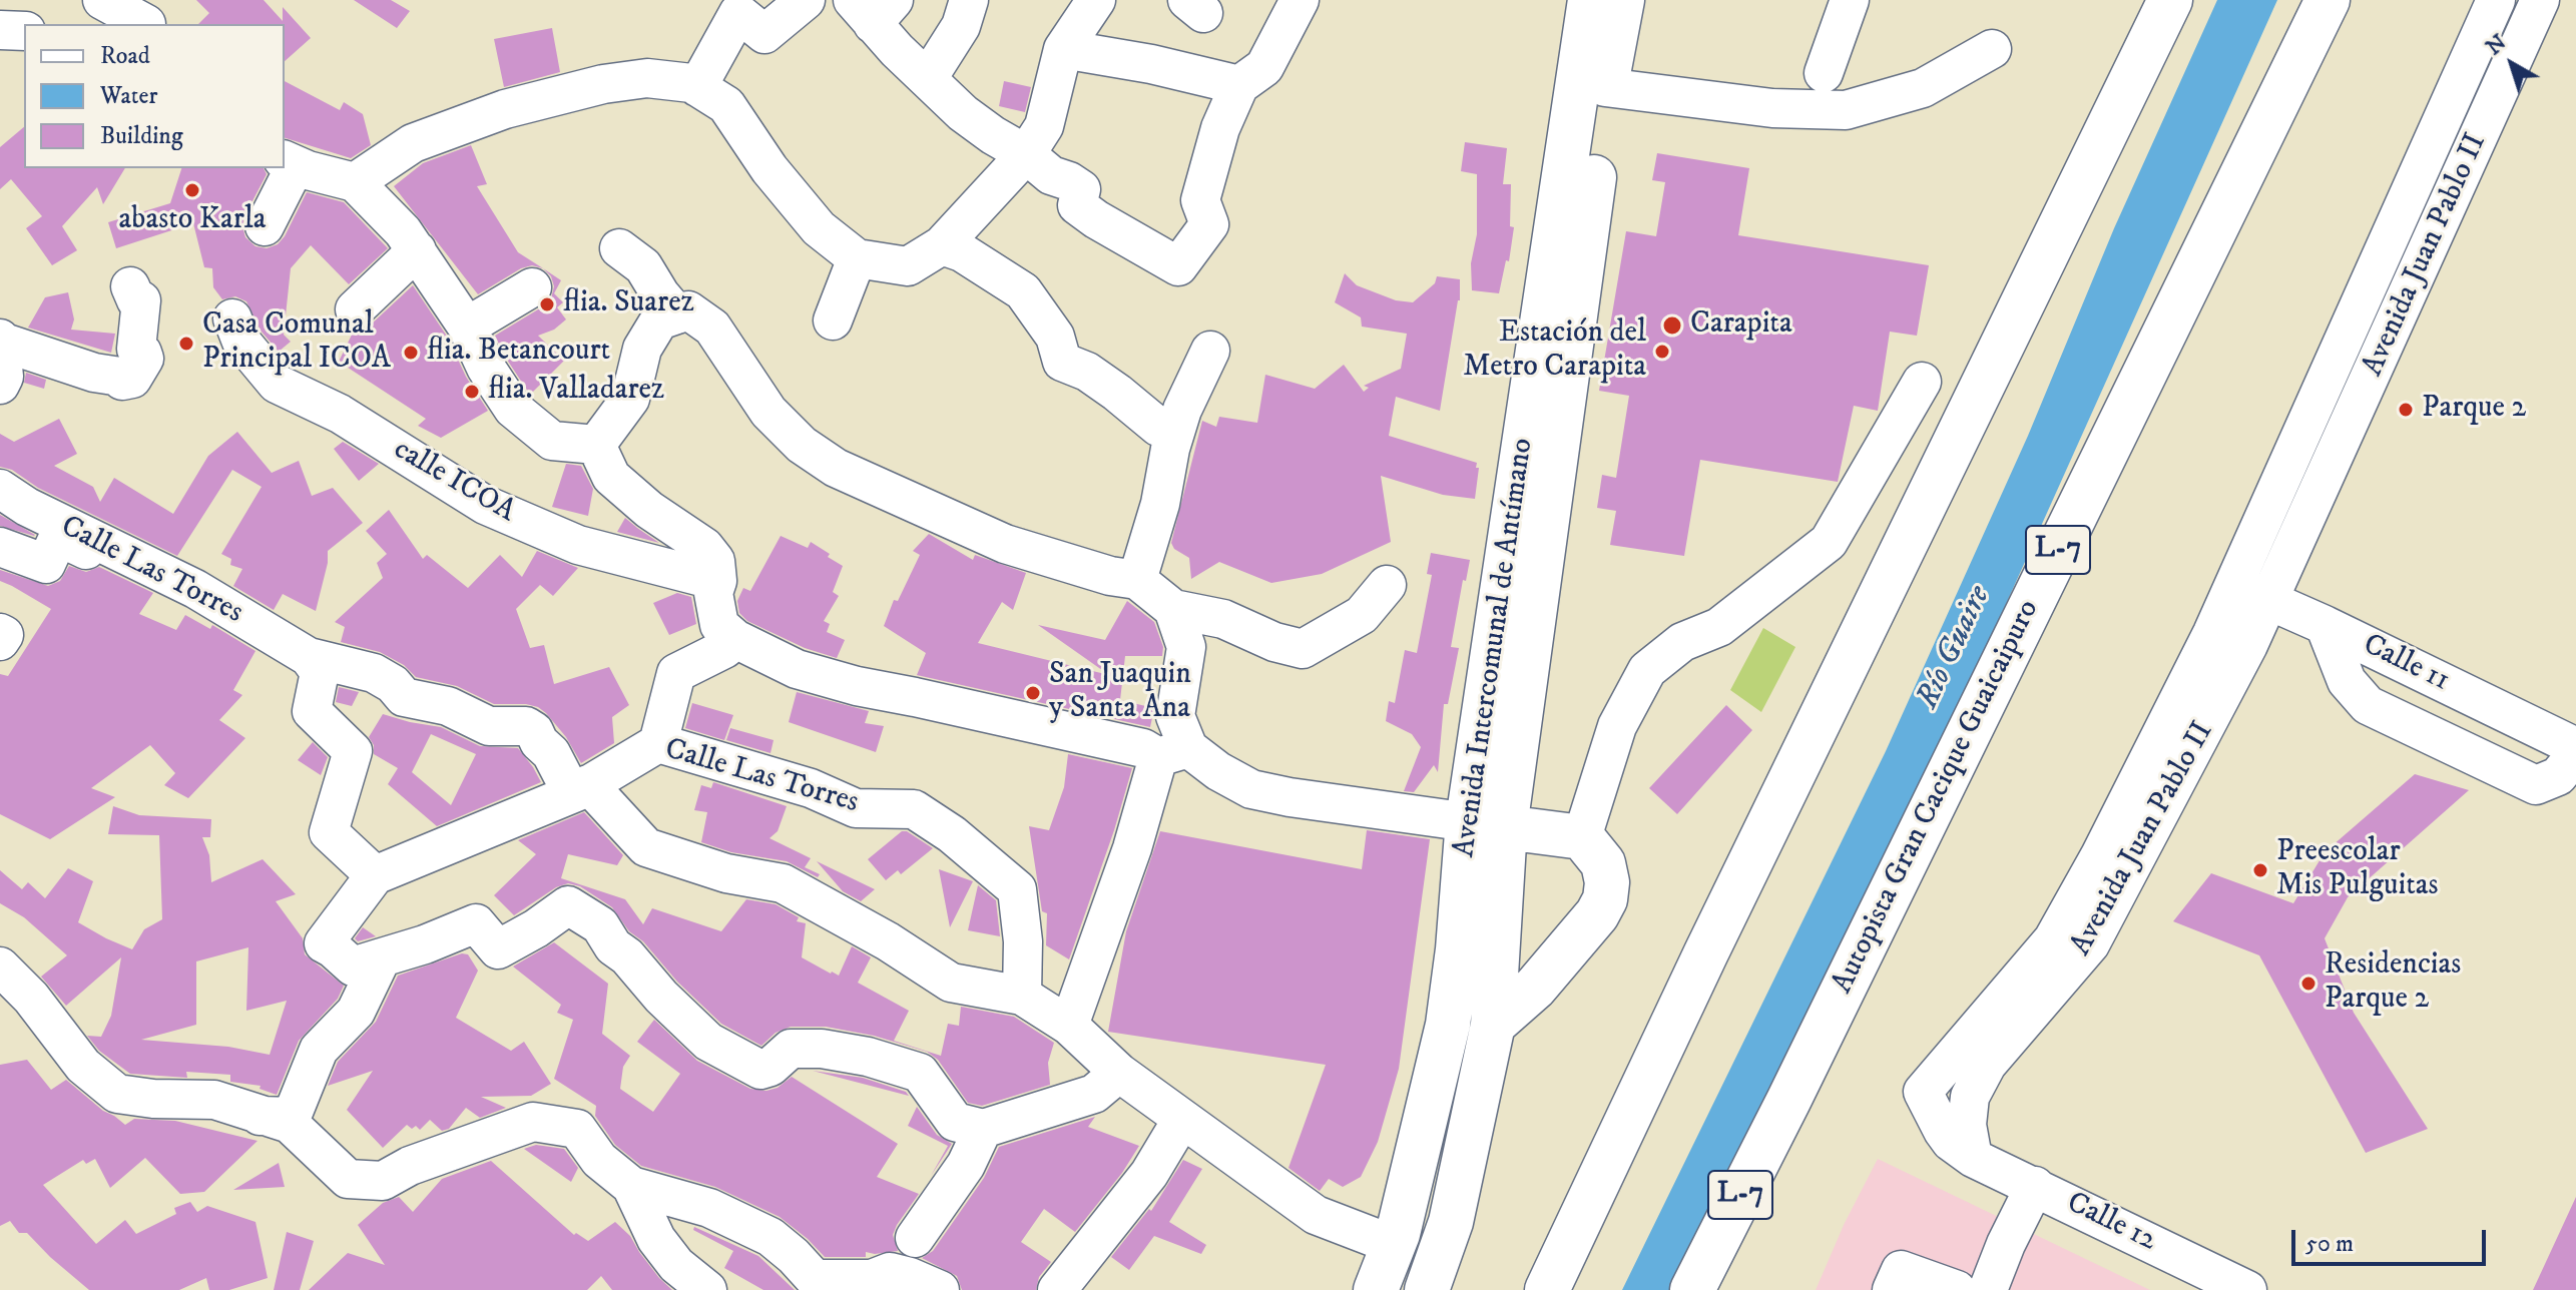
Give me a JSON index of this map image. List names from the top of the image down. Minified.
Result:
{"streets":{"main road":["L-7","Avenida Intercomunal de Antímano","Autopista Gran Cacique Guaicaipuro"],"street":["Avenida Juan Pablo II","calle ICOA","Calle Las Torres","Calle 11","Calle 12"]},"crossings":[["Avenida Juan Pablo II","Calle 11"],["Avenida Juan Pablo II","Calle 12"]],"water":["Río Guaire"],"places":["abasto Karla","flia. Suarez","Carapita","Casa Comunal Principal ICOA","Estación del Metro Carapita","flia. Betancourt","flia. Valladarez","Parque 2","San Juaquin y Santa Ana","Preescolar Mis Pulguitas","Residencias Parque 2"],"legend":["Road","Water","Building"],"scale_bar":"50 m","north":"top left"}
